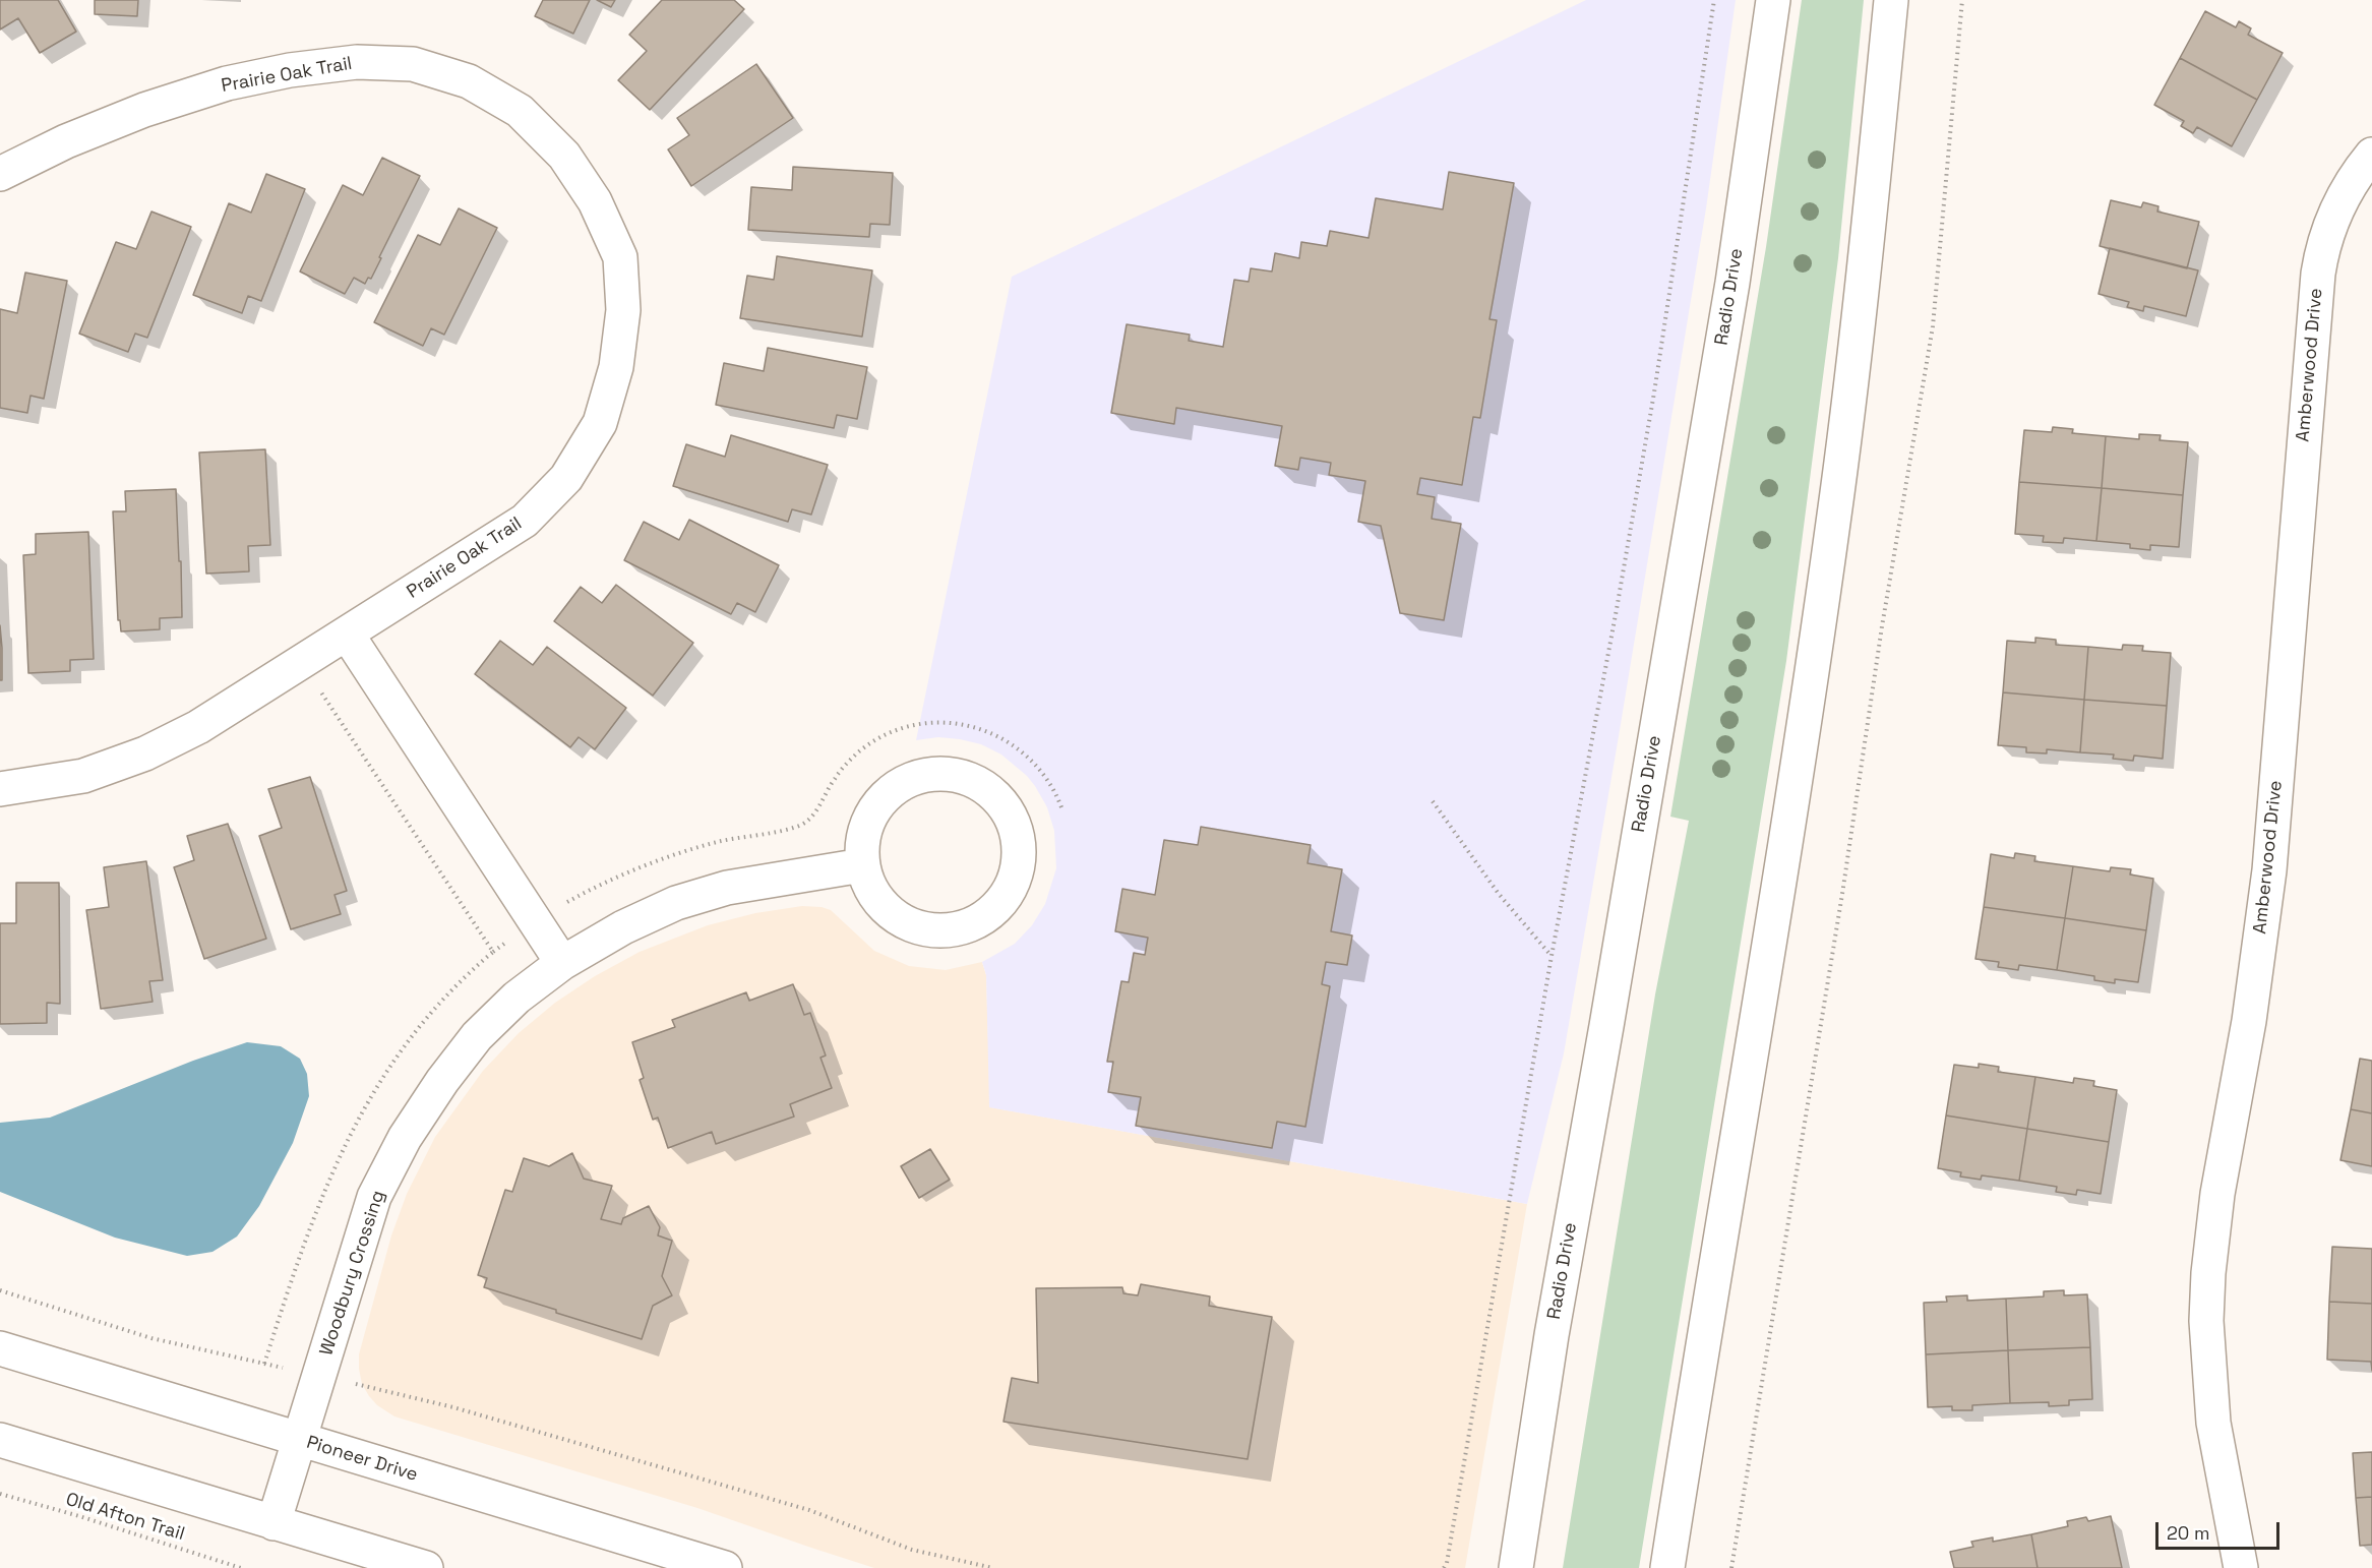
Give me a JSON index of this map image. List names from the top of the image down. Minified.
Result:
{"streets":{"street":["Prairie Oak Trail","Radio Drive","Amberwood Drive","Woodbury Crossing","Pioneer Drive"],"path":["Old Afton Trail"]},"crossings":[["Woodbury Crossing","Pioneer Drive"]],"scale_bar":"20 m"}
